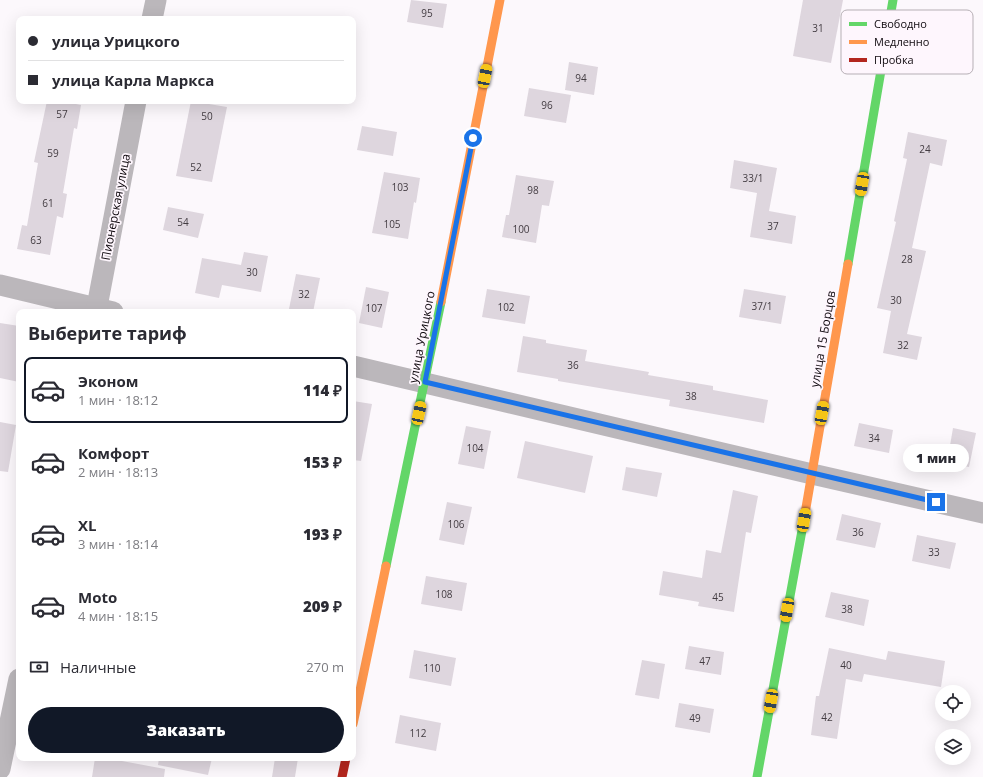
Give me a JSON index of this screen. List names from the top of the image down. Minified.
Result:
{"streets":{"street":["Пионерская улица","улица Урицкого","улица 15 Борцов"]},"house_numbers":["95","31","94","96","57","50","24","59","52","33/1","103","98","61","54","105","37","100","63","28","30","32","30","37/1","102","107","32","36","38","34","104","106","36","33","108","45","38","47","40","110","42","49","112"],"legend":["Свободно","Медленно","Пробка"],"page":{"banner":["улица Урицкого","улица Карла Маркса"],"heading":"Выберите тариф","list":[{"name":"Эконом","note":"1 мин · 18:12","value":"114 ₽"},{"name":"Комфорт","note":"2 мин · 18:13","value":"153 ₽"},{"name":"XL","note":"3 мин · 18:14","value":"193 ₽"},{"name":"Moto","note":"4 мин · 18:15","value":"209 ₽"}],"bubble":"1 мин","pay":["Наличные","270 m"],"buttons":"Заказать"}}
